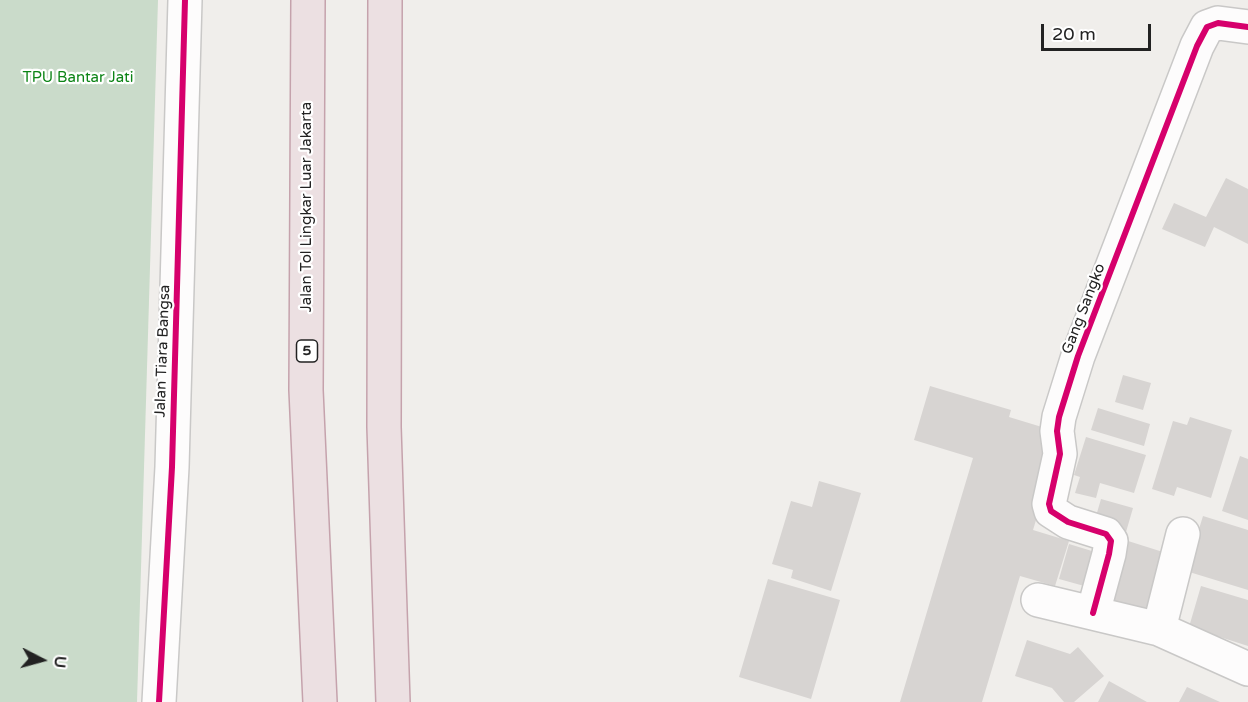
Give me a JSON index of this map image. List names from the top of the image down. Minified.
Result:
{"streets":{"highway":["Jalan Tol Lingkar Luar Jakarta","5"],"street":["Gang Sangko","Jalan Tiara Bangsa"]},"parks":["TPU Bantar Jati"],"scale_bar":"20 m","north":"right"}
